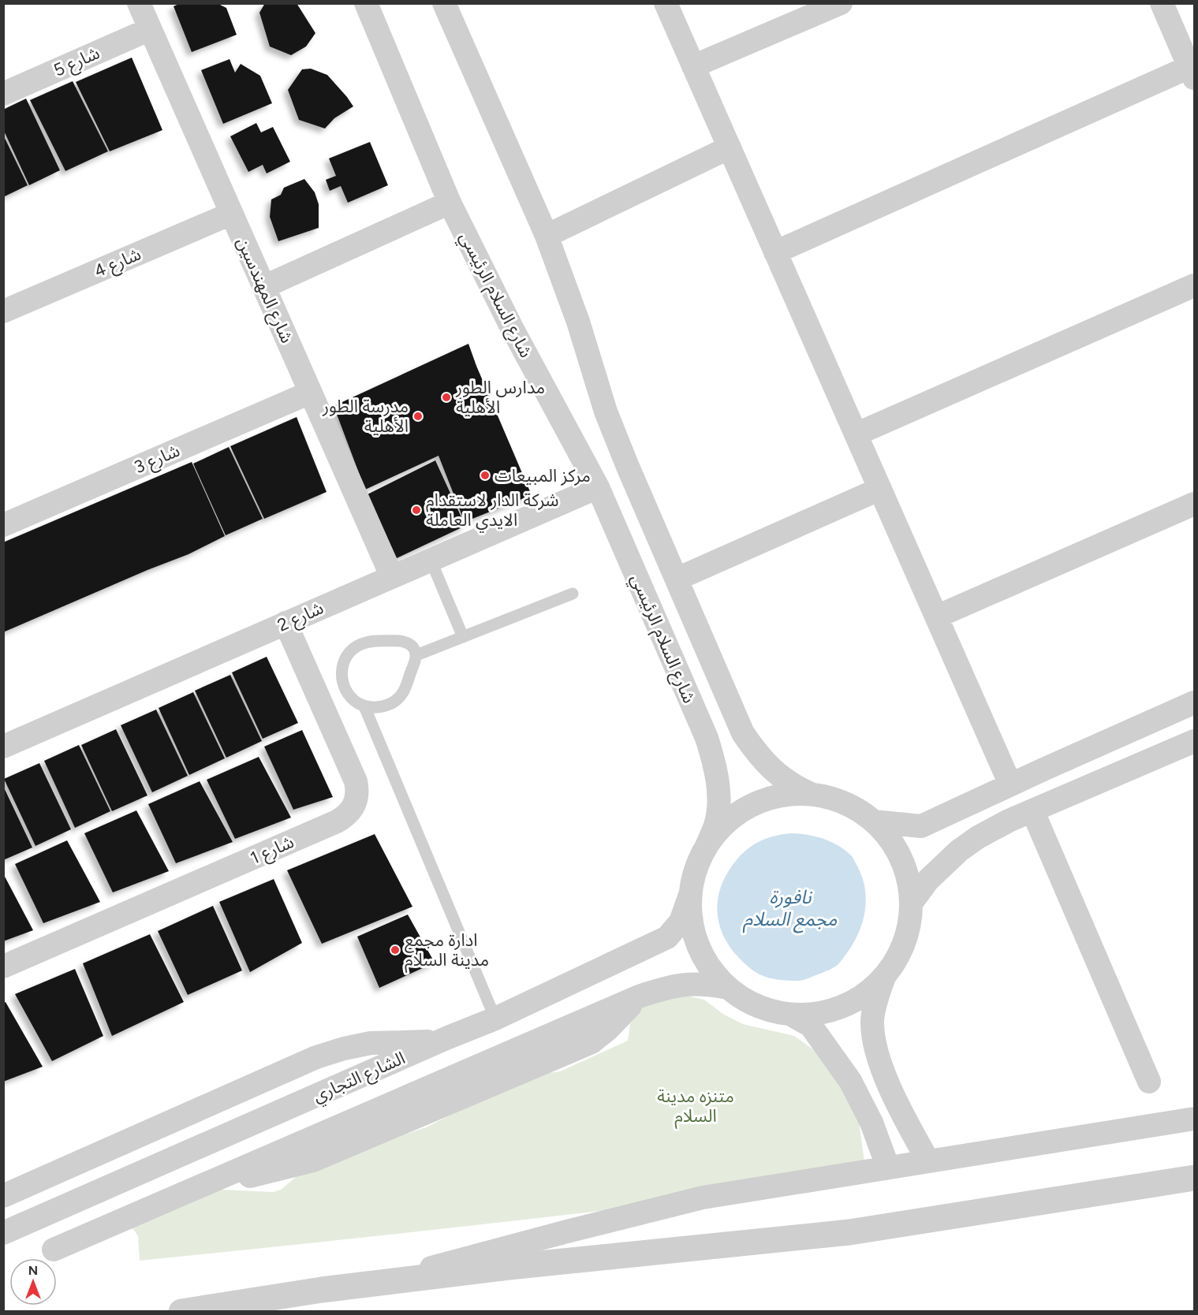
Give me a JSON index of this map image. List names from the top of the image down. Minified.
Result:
{"streets":{"street":["شارع 5","شارع 4","شارع المهندسين","شارع السلام الرئيسي","شارع 3","شارع 2","شارع 1","الشارع التجاري"]},"crossings":[["شارع 5","شارع المهندسين"],["شارع 4","شارع المهندسين"],["شارع المهندسين","شارع 3"],["شارع المهندسين","شارع 2"],["شارع السلام الرئيسي","شارع 2"],["شارع 2","شارع 1"]],"water":["نافورة مجمع السلام"],"parks":["متنزه مدينة السلام"],"places":["مدارس الطور الأهلية","مدرسة الطور الأهلية","مركز المبيعات","شركة الدار لاستقدام الايدي العاملة","ادارة مجمع مدينة السلام"],"north":"top"}
